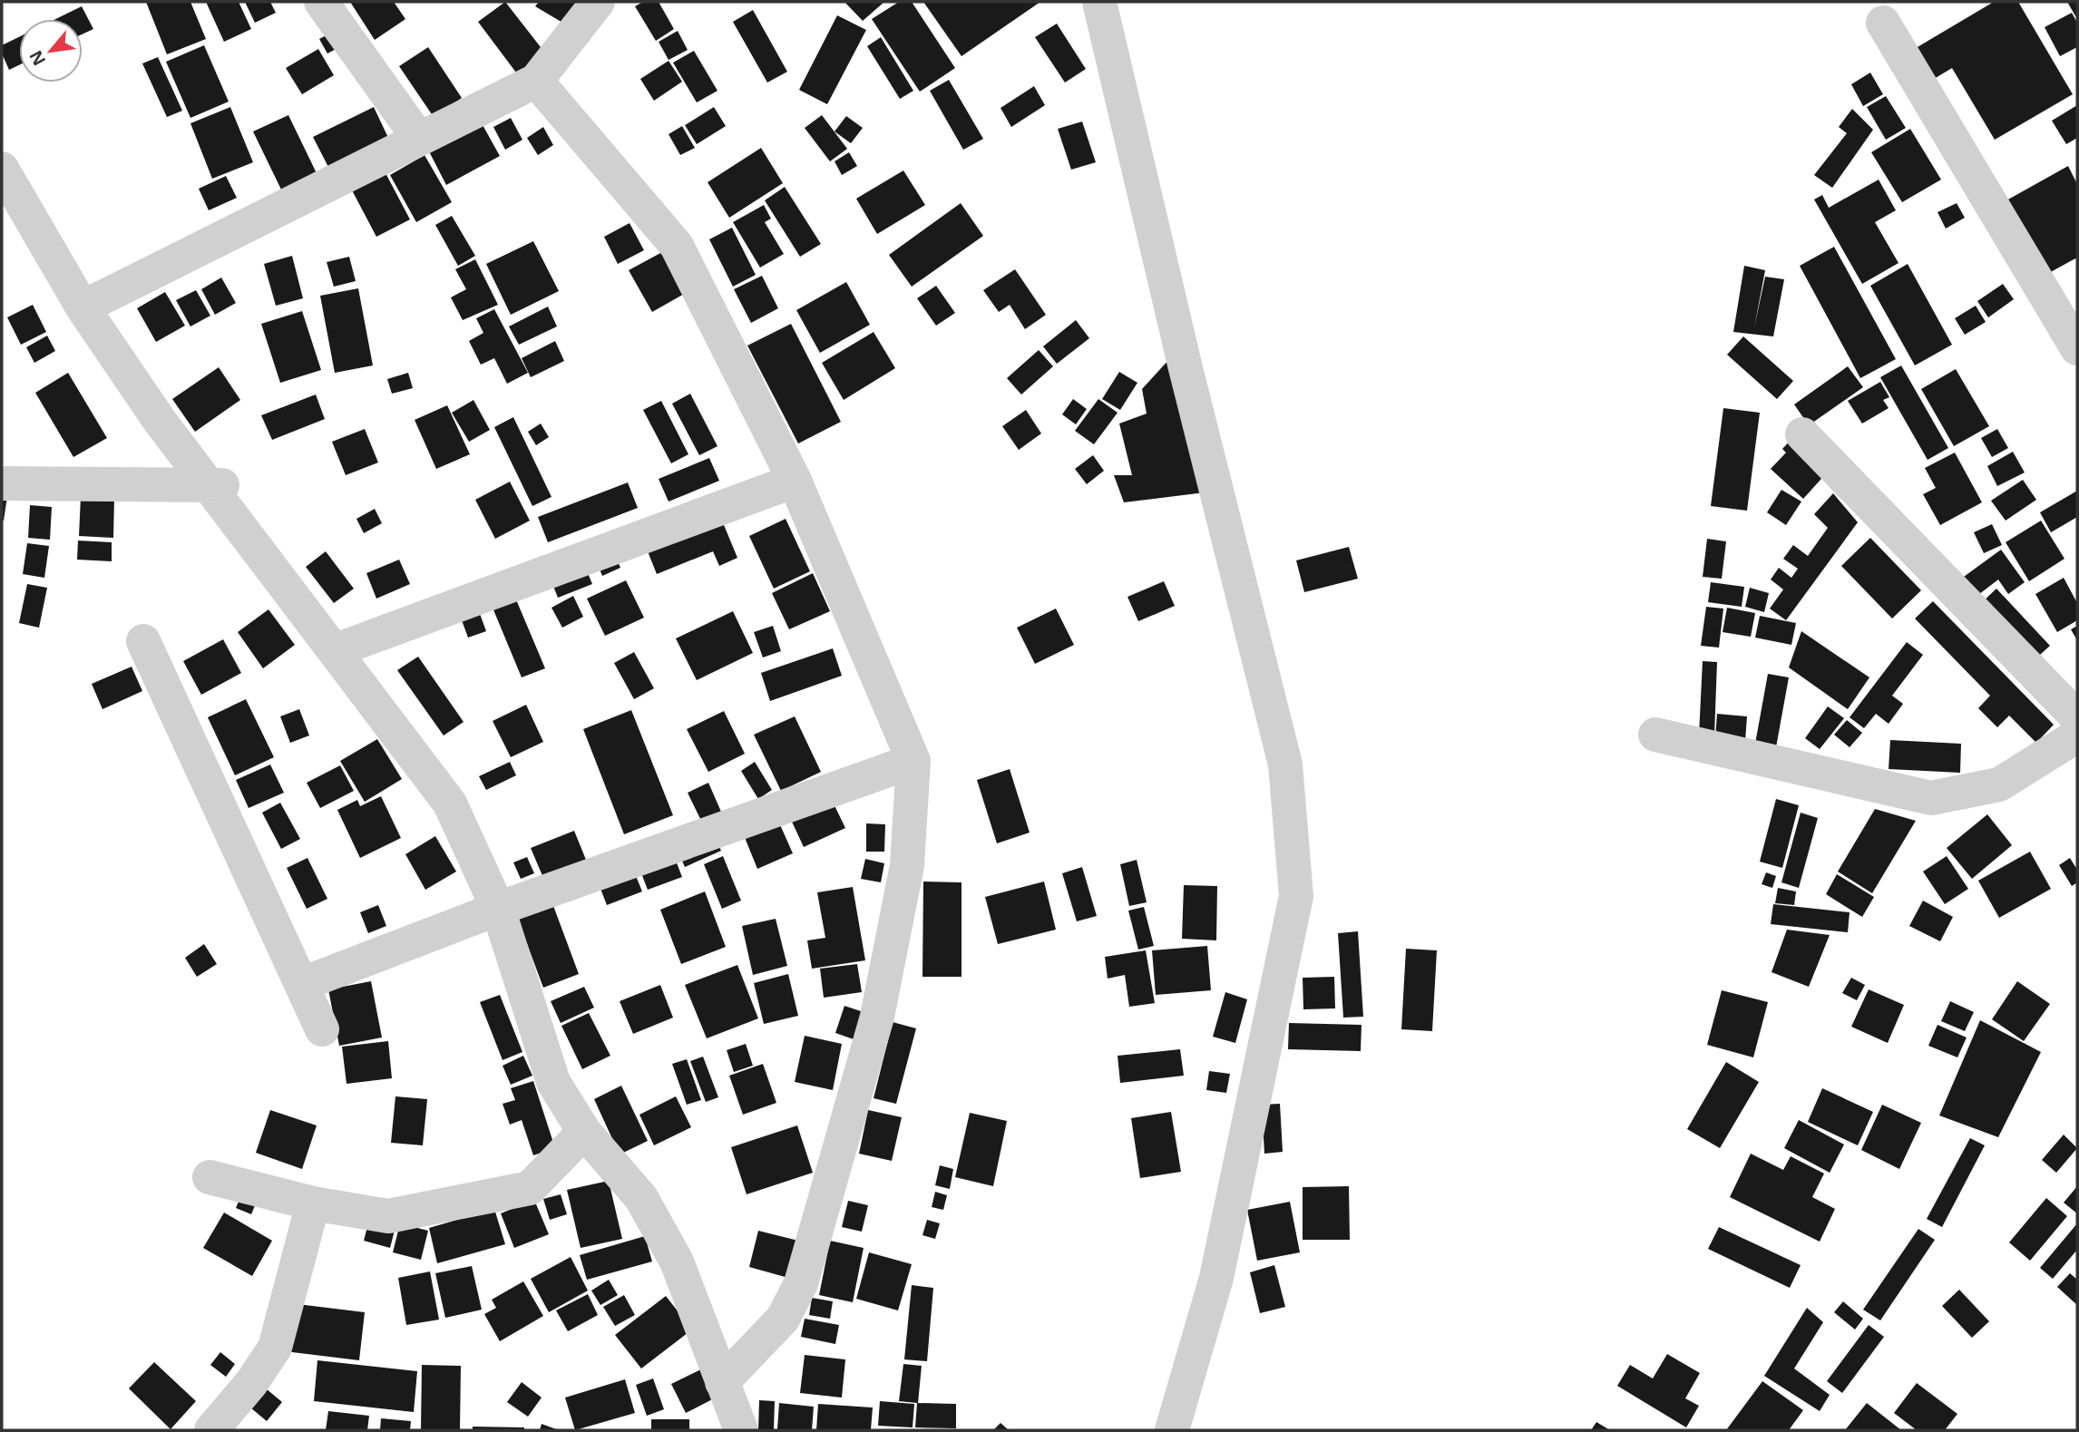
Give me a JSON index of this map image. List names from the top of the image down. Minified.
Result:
{"north":"bottom left"}
